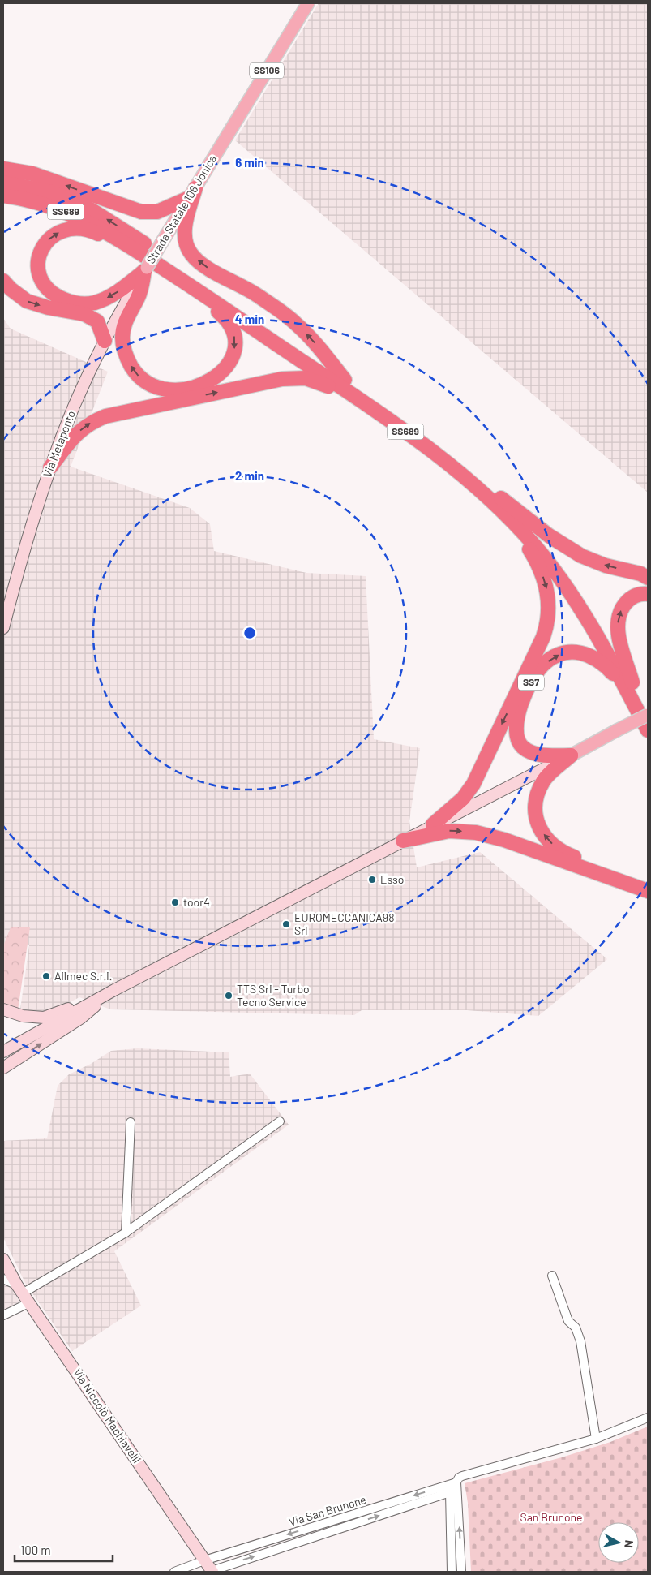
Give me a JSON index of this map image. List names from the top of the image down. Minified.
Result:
{"streets":{"highway":["SS689","SS7"],"main road":["SS106","Strada Statale 106 Jonica","Via Metaponto","Via Niccolò Machiavelli"],"street":["Via San Brunone"]},"crossings":[["Strada Statale 106 Jonica","Via Metaponto"],["SS689","SS7"],["Via Niccolò Machiavelli","Via San Brunone"]],"parks":["San Brunone"],"places":["Esso","toor4","EUROMECCANICA98 Srl","Allmec S.r.l.","TTS Srl - Turbo Tecno Service"],"scale_bar":"100 m","north":"right","rings":["6 min","4 min","2 min"]}
